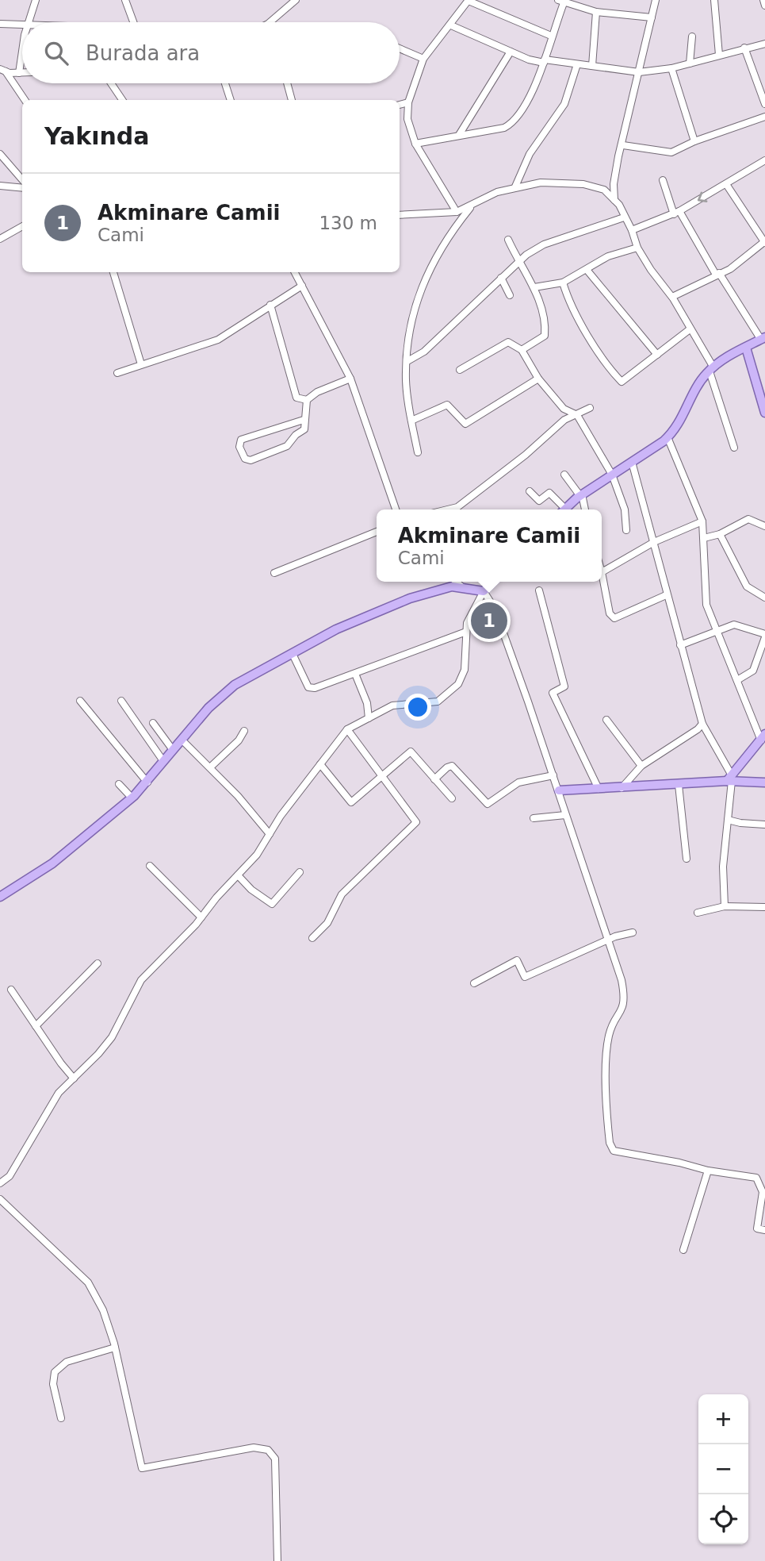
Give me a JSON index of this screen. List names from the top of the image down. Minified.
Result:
{"page":{"search":"Burada ara","heading":"Yakında","list":[{"mark":"1","name":"Akminare Camii","note":"Cami","value":"130 m"}],"popup":["Akminare Camii","Cami"],"pins":"1","map_buttons":["+","−"]}}
